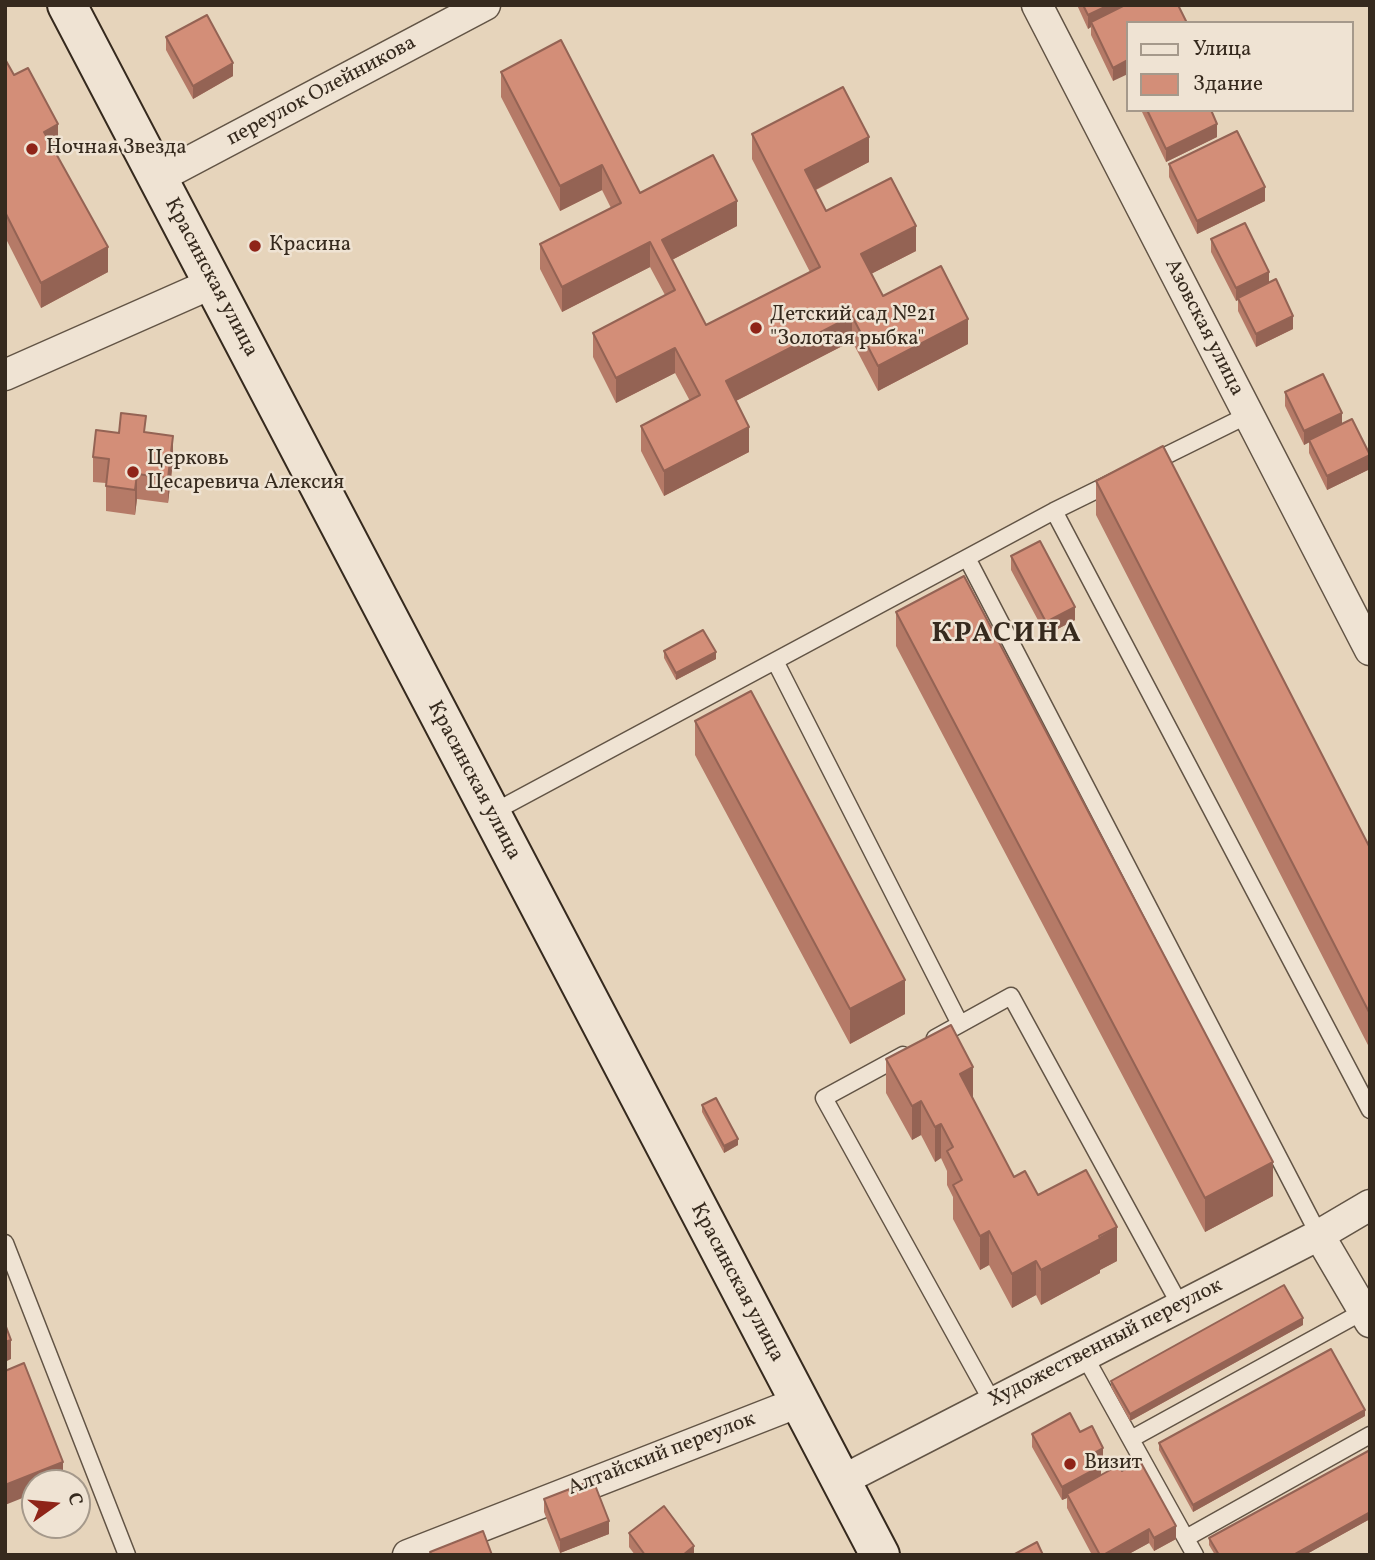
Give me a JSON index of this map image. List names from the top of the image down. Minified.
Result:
{"streets":{"main road":["Красинская улица"],"street":["переулок Олейникова","Азовская улица","Художественный переулок","Алтайский переулок"]},"crossings":[["переулок Олейникова","Красинская улица"],["Красинская улица","Художественный переулок"],["Красинская улица","Алтайский переулок"]],"districts":["КРАСИНА"],"places":["Ночная Звезда","Красина","Детский сад №21 \"Золотая рыбка\"","Церковь Цесаревича Алексия","Визит"],"legend":["Улица","Здание"],"north":"right"}
